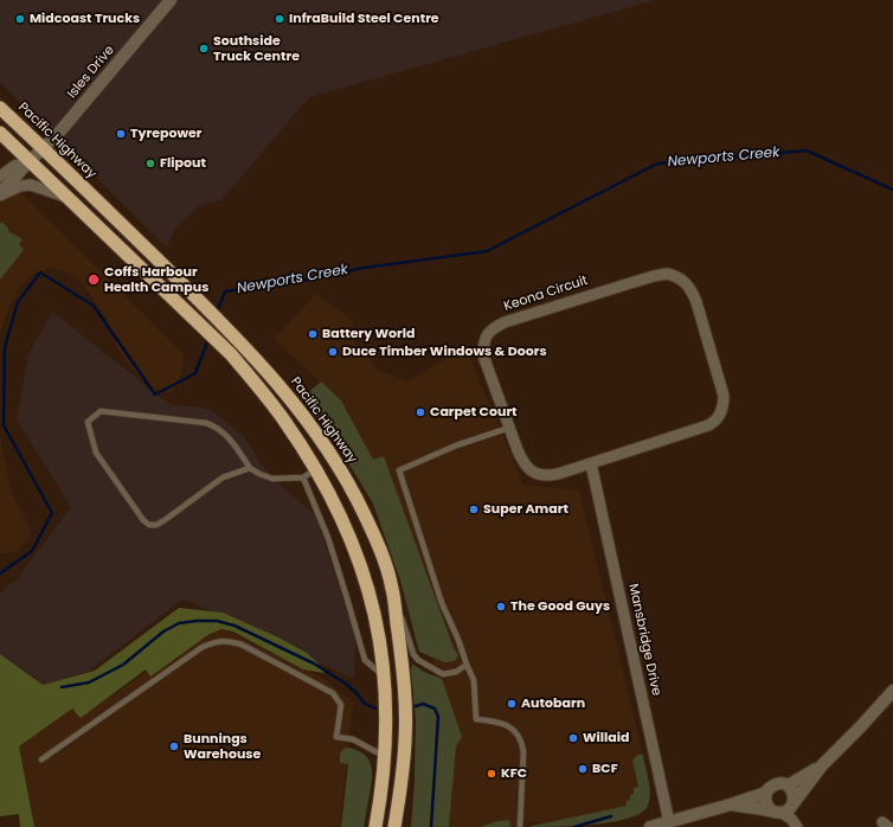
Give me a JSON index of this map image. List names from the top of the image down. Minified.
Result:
{"streets":{"highway":["Pacific Highway"],"street":["Isles Drive","Keona Circuit","Mansbridge Drive"]},"crossings":[["Isles Drive","Pacific Highway"],["Keona Circuit","Mansbridge Drive"]],"water":["Newports Creek"],"places":["Midcoast Trucks","InfraBuild Steel Centre","Southside Truck Centre","Tyrepower","Flipout","Coffs Harbour Health Campus","Battery World","Duce Timber Windows & Doors","Carpet Court","Super Amart","The Good Guys","Autobarn","Willaid","Bunnings Warehouse","BCF","KFC"]}
